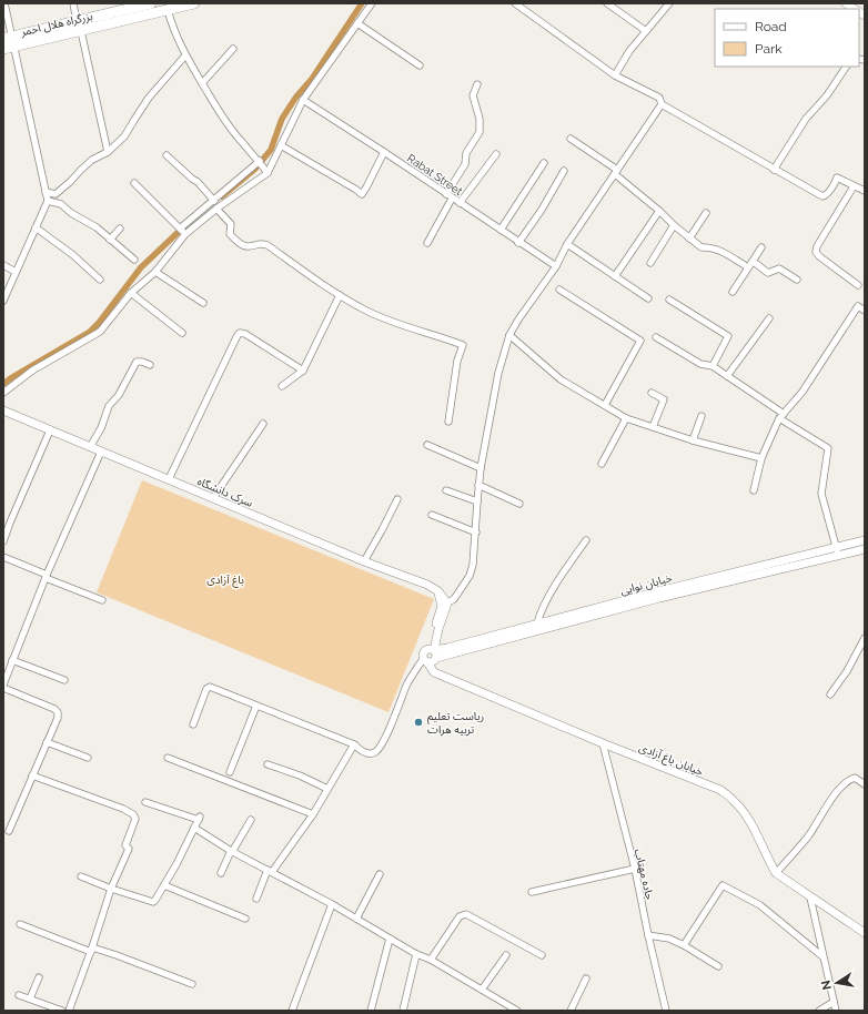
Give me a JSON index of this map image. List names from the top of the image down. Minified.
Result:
{"streets":{"highway":["بزرگراه هلال احمر"],"street":["Rabat Street","سرک دانشگاه","خیابان نوایی","خیابان باغ آزادی","جاده مهتاب"]},"crossings":[["خیابان باغ آزادی","جاده مهتاب"]],"parks":["باغ آزادی"],"places":["ریاست تعلیم تربیه هرات"],"legend":["Road","Park"],"north":"left"}
